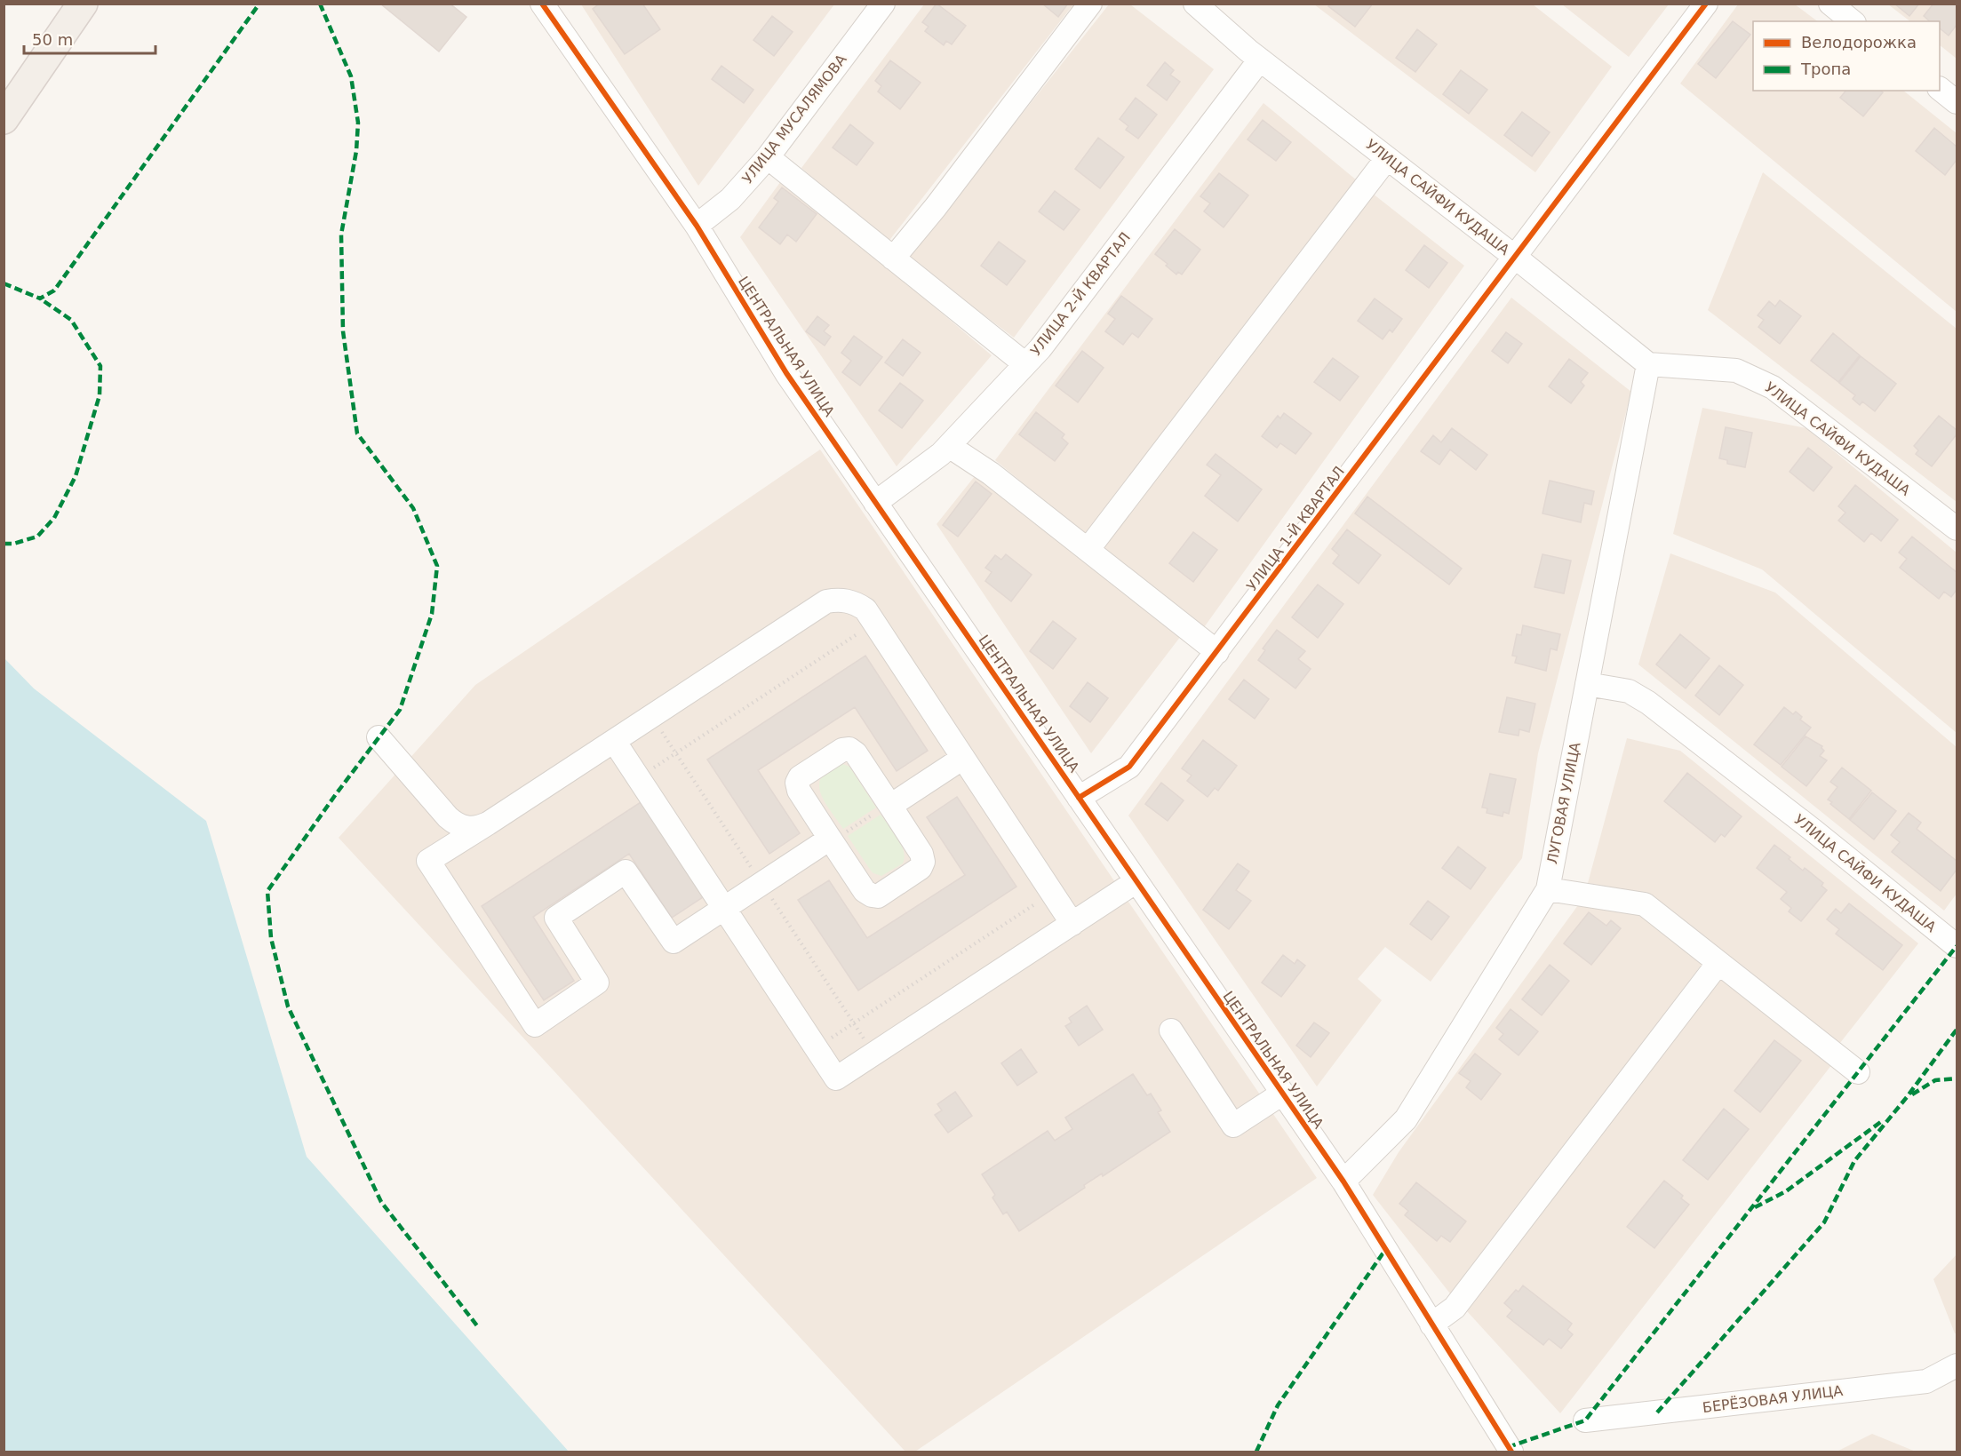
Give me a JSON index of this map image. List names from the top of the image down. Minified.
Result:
{"streets":{"street":["УЛИЦА МУСАЛЯМОВА","УЛИЦА САЙФИ КУДАША","УЛИЦА 2-Й КВАРТАЛ","ЦЕНТРАЛЬНАЯ УЛИЦА","УЛИЦА 1-Й КВАРТАЛ","ЛУГОВАЯ УЛИЦА","БЕРЁЗОВАЯ УЛИЦА"]},"crossings":[["УЛИЦА МУСАЛЯМОВА","ЦЕНТРАЛЬНАЯ УЛИЦА"],["УЛИЦА САЙФИ КУДАША","УЛИЦА 2-Й КВАРТАЛ"],["УЛИЦА САЙФИ КУДАША","УЛИЦА 1-Й КВАРТАЛ"],["УЛИЦА САЙФИ КУДАША","ЛУГОВАЯ УЛИЦА"],["УЛИЦА 2-Й КВАРТАЛ","ЦЕНТРАЛЬНАЯ УЛИЦА"],["ЦЕНТРАЛЬНАЯ УЛИЦА","УЛИЦА 1-Й КВАРТАЛ"],["ЦЕНТРАЛЬНАЯ УЛИЦА","ЛУГОВАЯ УЛИЦА"]],"legend":["Велодорожка","Тропа"],"scale_bar":"50 m"}
